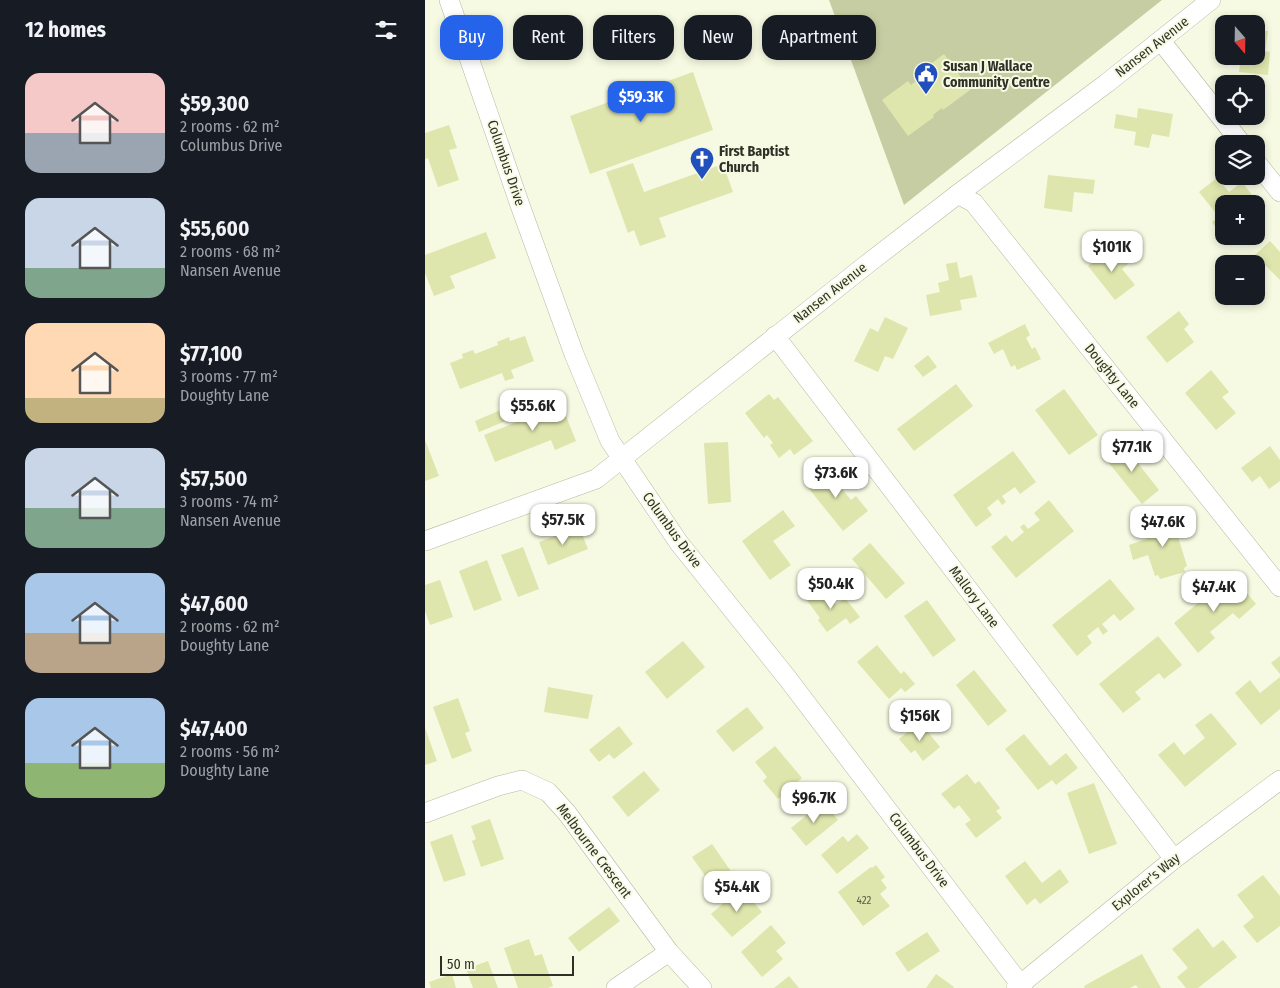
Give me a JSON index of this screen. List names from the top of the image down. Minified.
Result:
{"streets":{"street":["Nansen Avenue","Columbus Drive","Doughty Lane","Mallory Lane","Melbourne Crescent","Explorer's Way"]},"crossings":[["Nansen Avenue","Columbus Drive"],["Nansen Avenue","Doughty Lane"],["Nansen Avenue","Mallory Lane"],["Columbus Drive","Explorer's Way"],["Mallory Lane","Explorer's Way"]],"places":{"public building":["Susan J Wallace Community Centre"],"church":["First Baptist Church"]},"house_numbers":["422"],"scale_bar":"50 m","north":"bottom","page":{"heading":"12 homes","map_buttons":["+","−"],"chip":["Buy","Rent","Filters","New","Apartment"],"list":[{"name":"$59,300","note":"2 rooms · 62 m² · Columbus Drive"},{"name":"$55,600","note":"2 rooms · 68 m² · Nansen Avenue"},{"name":"$77,100","note":"3 rooms · 77 m² · Doughty Lane"},{"name":"$57,500","note":"3 rooms · 74 m² · Nansen Avenue"},{"name":"$47,600","note":"2 rooms · 62 m² · Doughty Lane"},{"name":"$47,400","note":"2 rooms · 56 m² · Doughty Lane"}],"price":["$59.3K","$101K","$55.6K","$77.1K","$73.6K","$57.5K","$47.6K","$50.4K","$47.4K","$156K","$96.7K","$54.4K"],"scale":"50 m"}}
